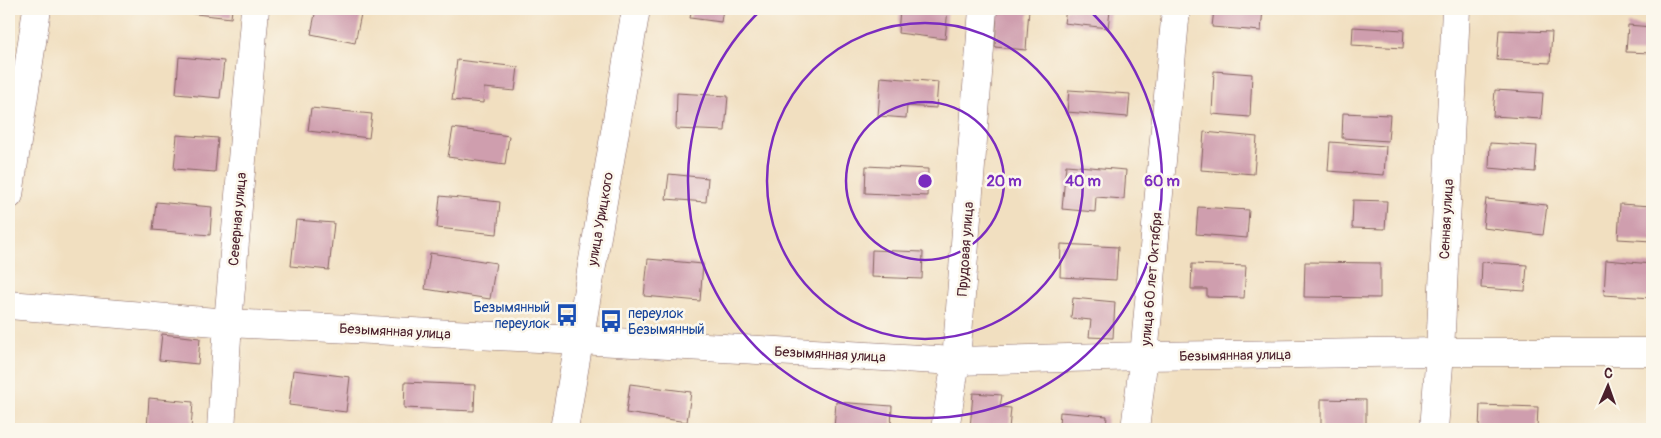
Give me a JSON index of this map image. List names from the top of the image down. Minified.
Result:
{"streets":{"street":["Северная улица","улица Урицкого","Сенная улица","Прудовая улица","улица 60 лет Октября","Безымянная улица"]},"crossings":[["Северная улица","Безымянная улица"],["улица Урицкого","Безымянная улица"],["Сенная улица","Безымянная улица"],["Прудовая улица","Безымянная улица"],["улица 60 лет Октября","Безымянная улица"]],"places":{"bus stop":["Безымянный переулок","переулок Безымянный"]},"north":"top","rings":["20 m","40 m","60 m"]}
